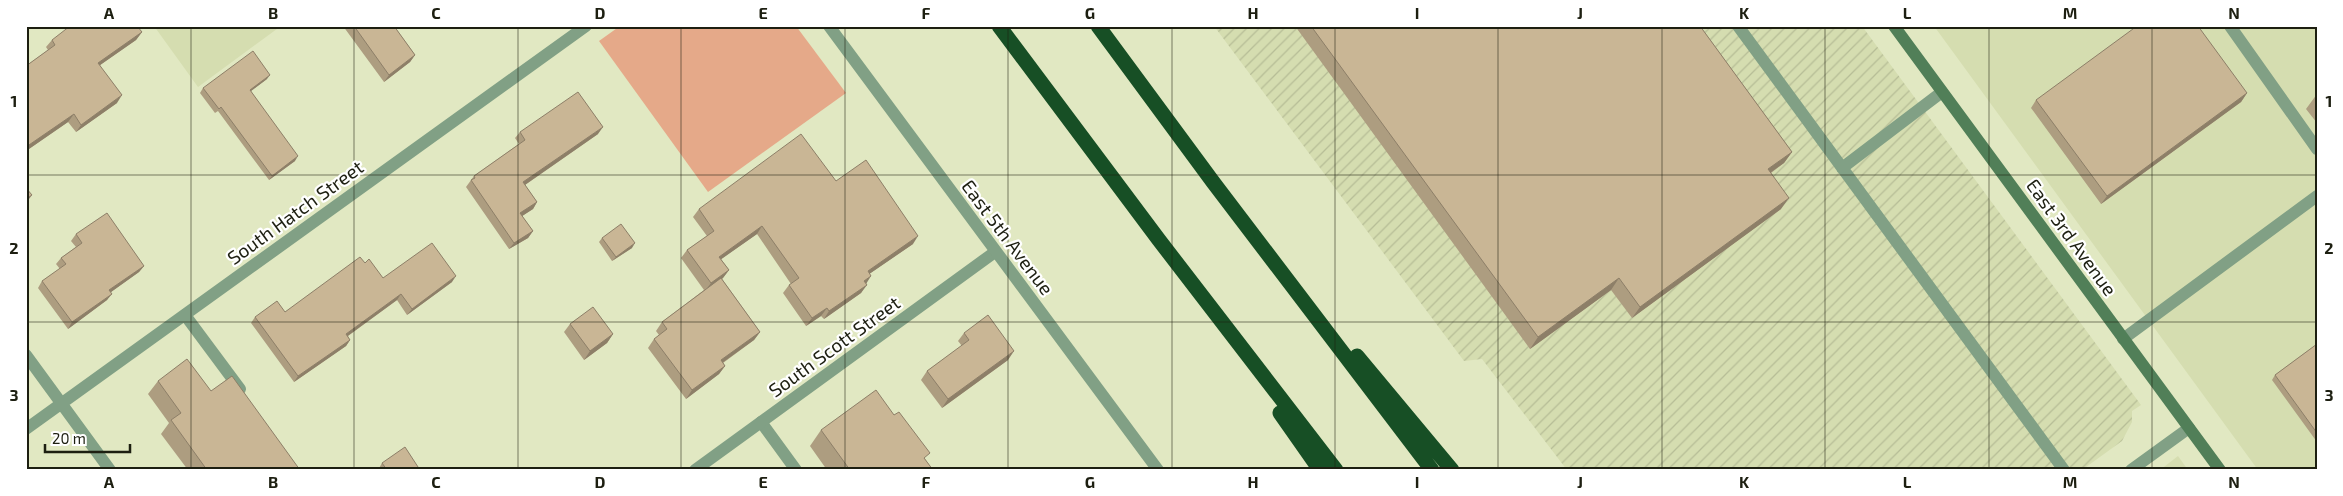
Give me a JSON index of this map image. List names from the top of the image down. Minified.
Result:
{"streets":{"main road":["East 3rd Avenue"],"street":["South Hatch Street","East 5th Avenue","South Scott Street"]},"crossings":[["East 5th Avenue","South Scott Street"]],"scale_bar":"20 m","grid":{"columns":["A","B","C","D","E","F","G","H","I","J","K","L","M","N"],"rows":["1","2","3"]}}
